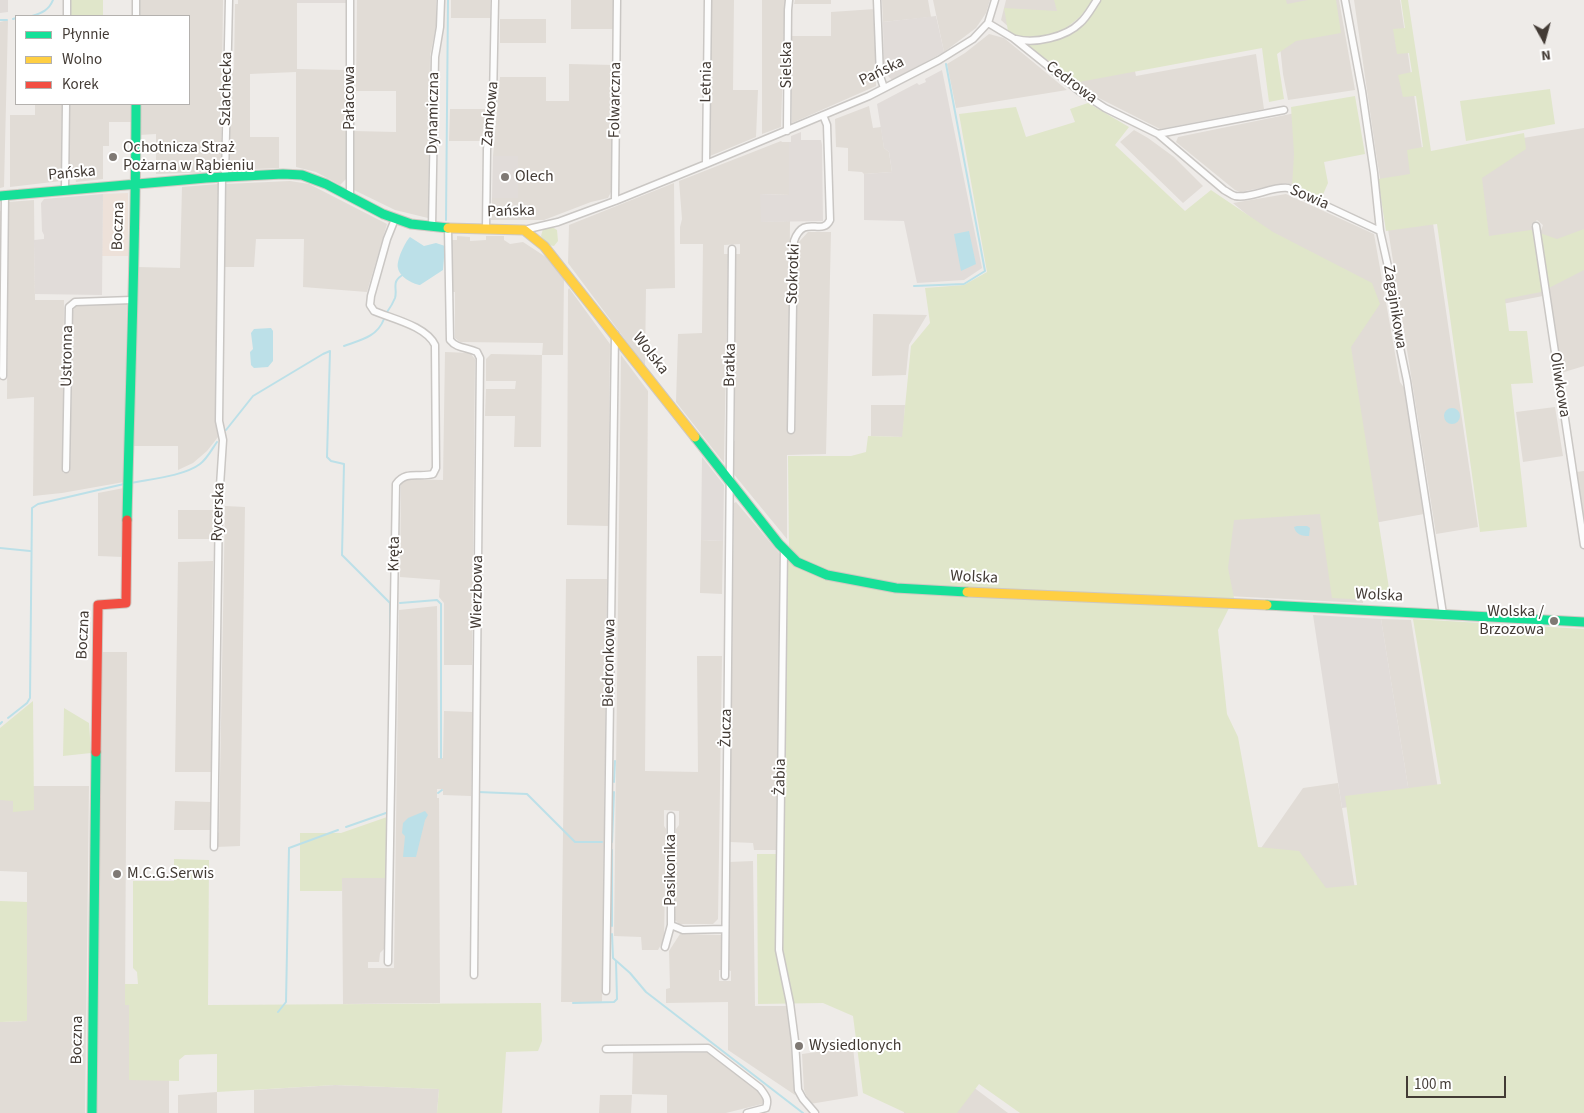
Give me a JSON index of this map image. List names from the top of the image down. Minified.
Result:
{"streets":{"street":["Sielska","Pańska","Letnia","Cedrowa","Szlachecka","Pałacowa","Folwarczna","Dynamiczna","Zamkowa","Sowia","Boczna","Stokrotki","Zagajnikowa","Wolska","Ustronna","Bratka","Oliwkowa","Rycerska","Kręta","Wierzbowa","Biedronkowa","Żucza","Żabia","Pasikonika"]},"crossings":[["Sielska","Pańska"],["Pańska","Letnia"],["Pańska","Cedrowa"],["Pańska","Szlachecka"],["Pańska","Pałacowa"],["Pańska","Folwarczna"],["Pańska","Dynamiczna"],["Pańska","Zamkowa"],["Pańska","Boczna"],["Pańska","Stokrotki"],["Pańska","Wolska"],["Pańska","Rycerska"],["Pańska","Kręta"],["Pańska","Wierzbowa"],["Cedrowa","Sowia"],["Szlachecka","Rycerska"],["Sowia","Zagajnikowa"],["Boczna","Ustronna"],["Zagajnikowa","Wolska"],["Wolska","Bratka"],["Wolska","Biedronkowa"],["Wolska","Żucza"],["Wolska","Żabia"],["Bratka","Żucza"],["Żucza","Pasikonika"]],"places":["Ochotnicza Straż Pożarna w Rąbieniu","Olech","Wolska / Brzozowa","M.C.G.Serwis","Wysiedlonych"],"legend":["Płynnie","Wolno","Korek"],"scale_bar":"100 m","north":"bottom"}
